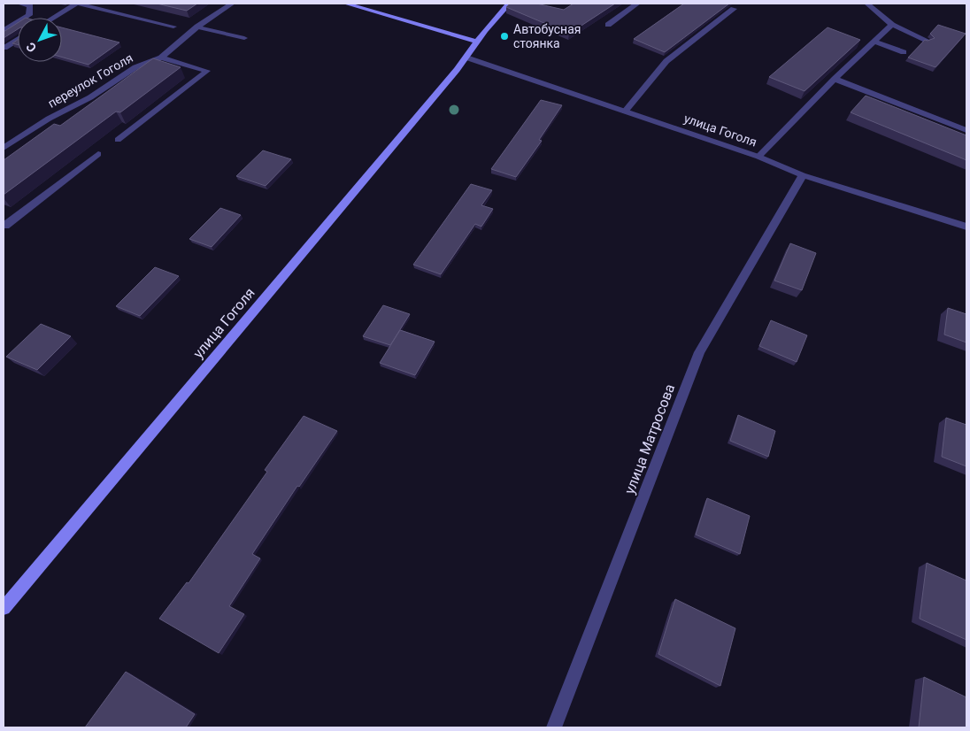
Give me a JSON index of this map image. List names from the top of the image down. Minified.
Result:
{"streets":{"main road":["улица Гоголя"],"street":["переулок Гоголя","улица Матросова"]},"crossings":[["улица Гоголя","улица Матросова"]],"places":["Автобусная стоянка"],"north":"bottom left"}
